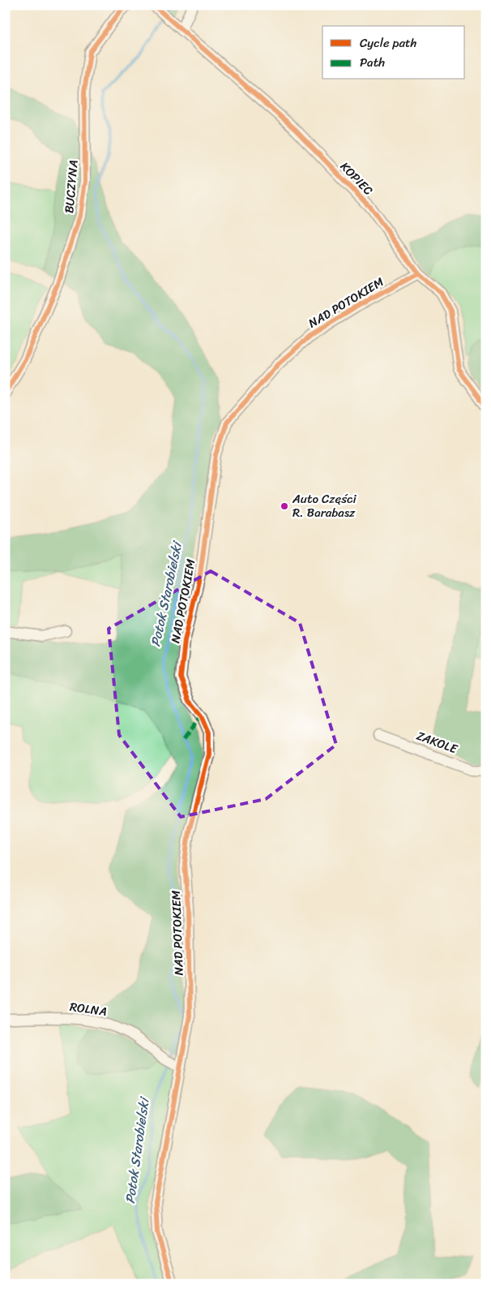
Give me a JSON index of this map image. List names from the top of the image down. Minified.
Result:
{"streets":{"street":["KOPIEC","BUCZYNA","NAD POTOKIEM","ZAKOLE","ROLNA"]},"crossings":[["KOPIEC","NAD POTOKIEM"],["NAD POTOKIEM","ROLNA"]],"water":["Potok Starobielski"],"places":["Auto Części R. Barabasz"],"legend":["Cycle path","Path"]}
